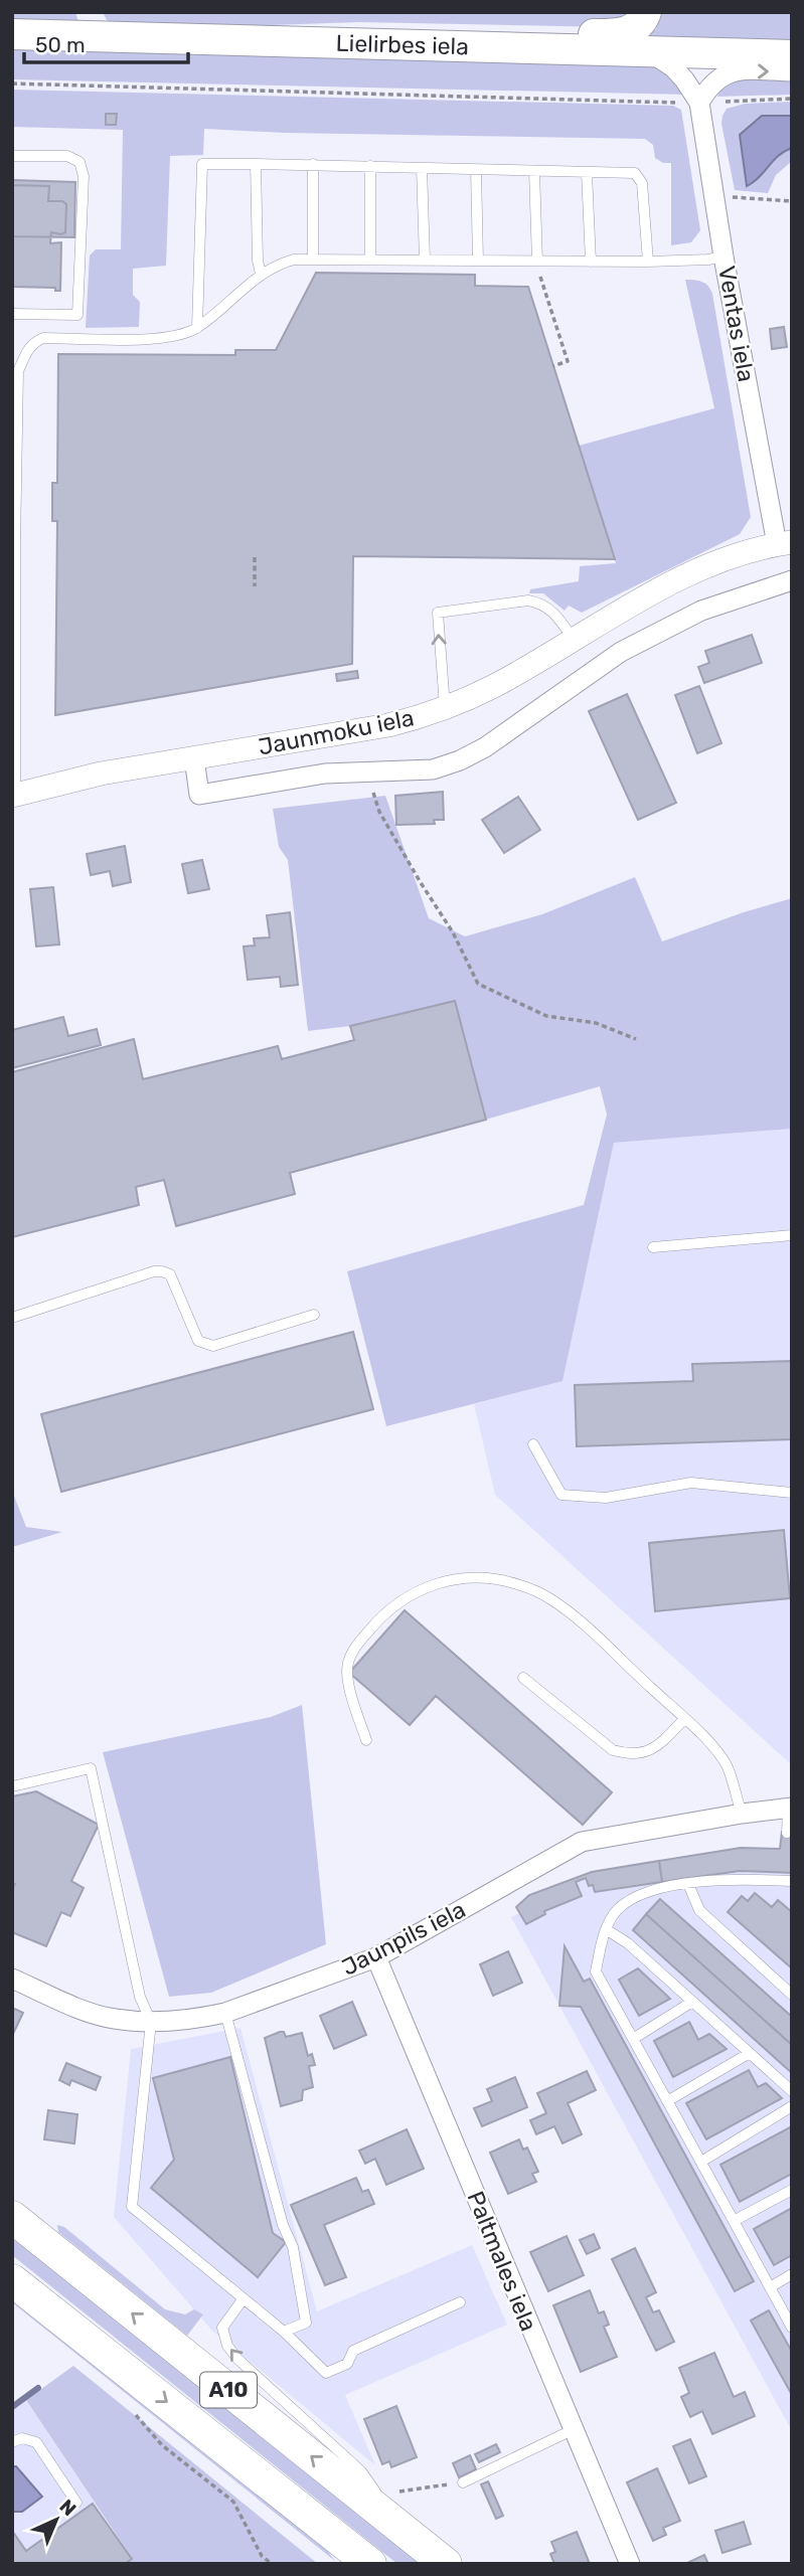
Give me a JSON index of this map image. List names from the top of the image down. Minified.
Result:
{"streets":{"highway":["A10"],"main road":["Lielirbes iela"],"street":["Ventas iela","Jaunmoku iela","Jaunpils iela","Paltmales iela"]},"crossings":[["Lielirbes iela","Ventas iela"],["Ventas iela","Jaunmoku iela"],["Jaunpils iela","Paltmales iela"]],"scale_bar":"50 m","north":"top right"}
